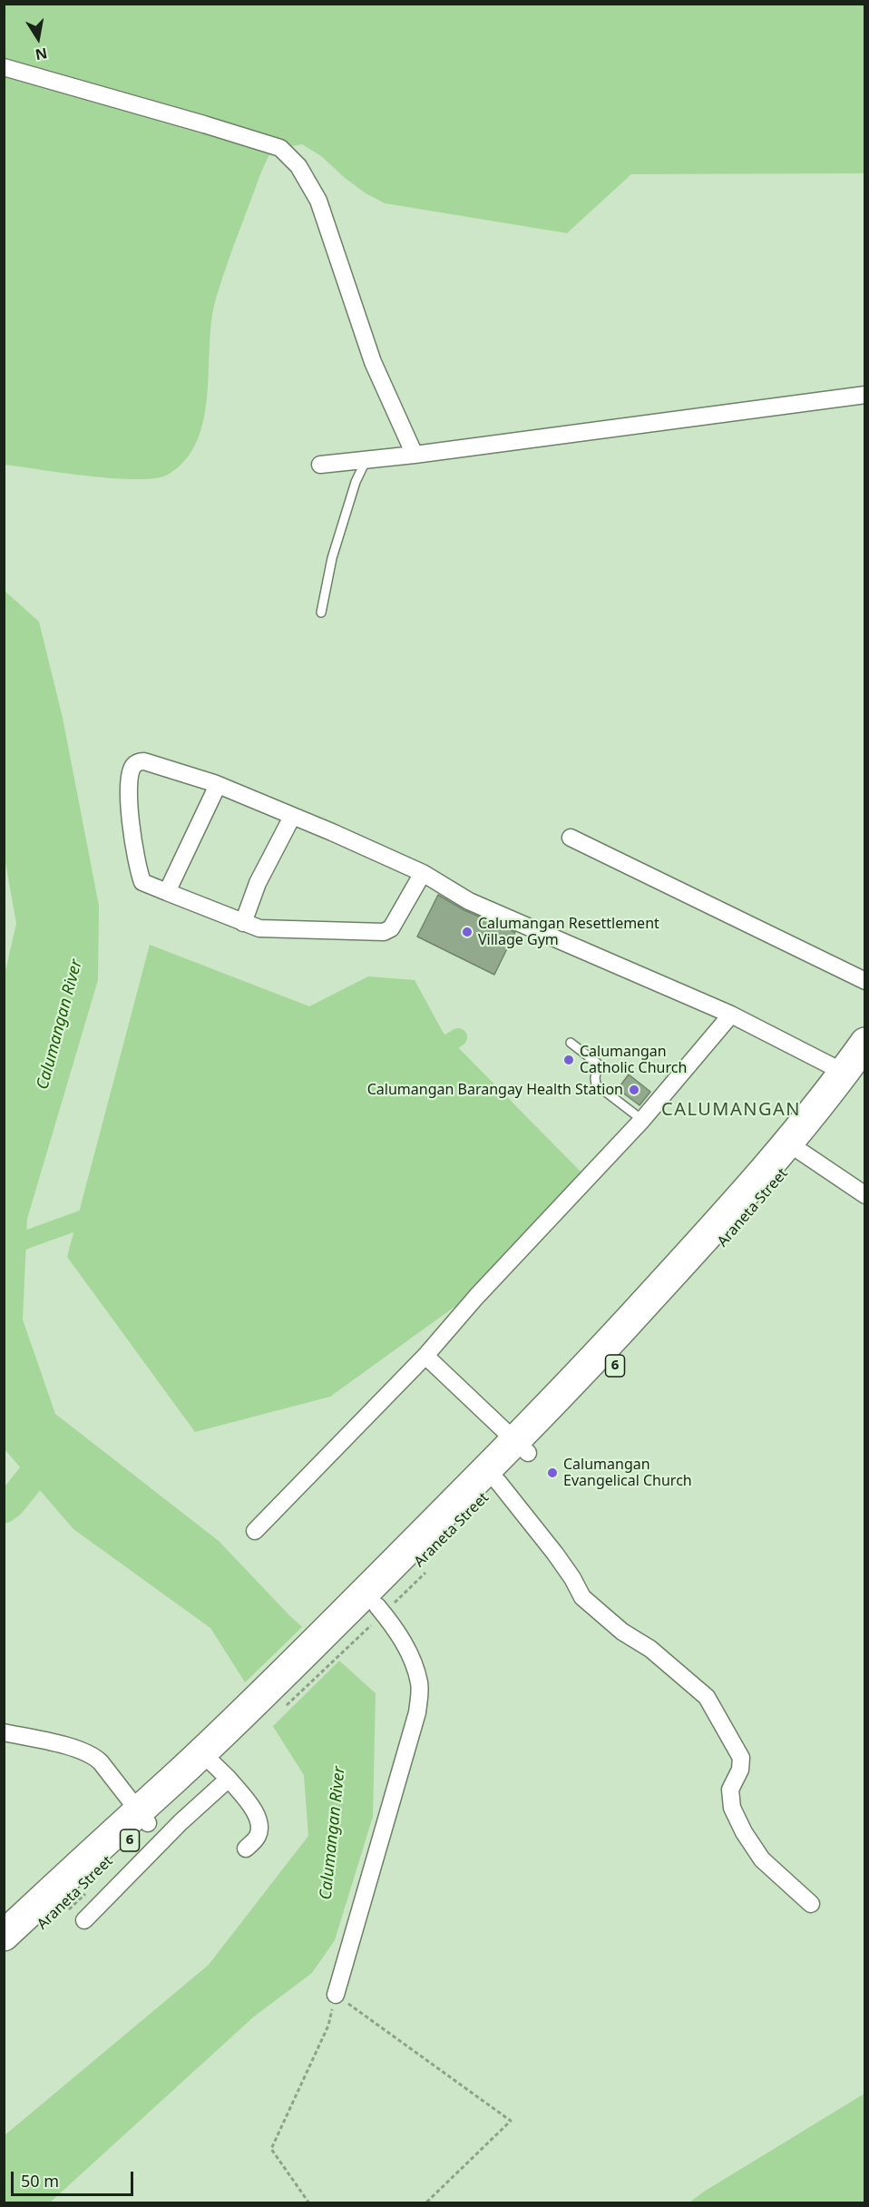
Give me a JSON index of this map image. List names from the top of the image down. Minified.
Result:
{"streets":{"highway":["Araneta Street","6"]},"districts":["CALUMANGAN"],"water":["Calumangan River"],"places":["Calumangan Resettlement Village Gym","Calumangan Catholic Church","Calumangan Barangay Health Station","Calumangan Evangelical Church"],"scale_bar":"50 m","north":"bottom"}
